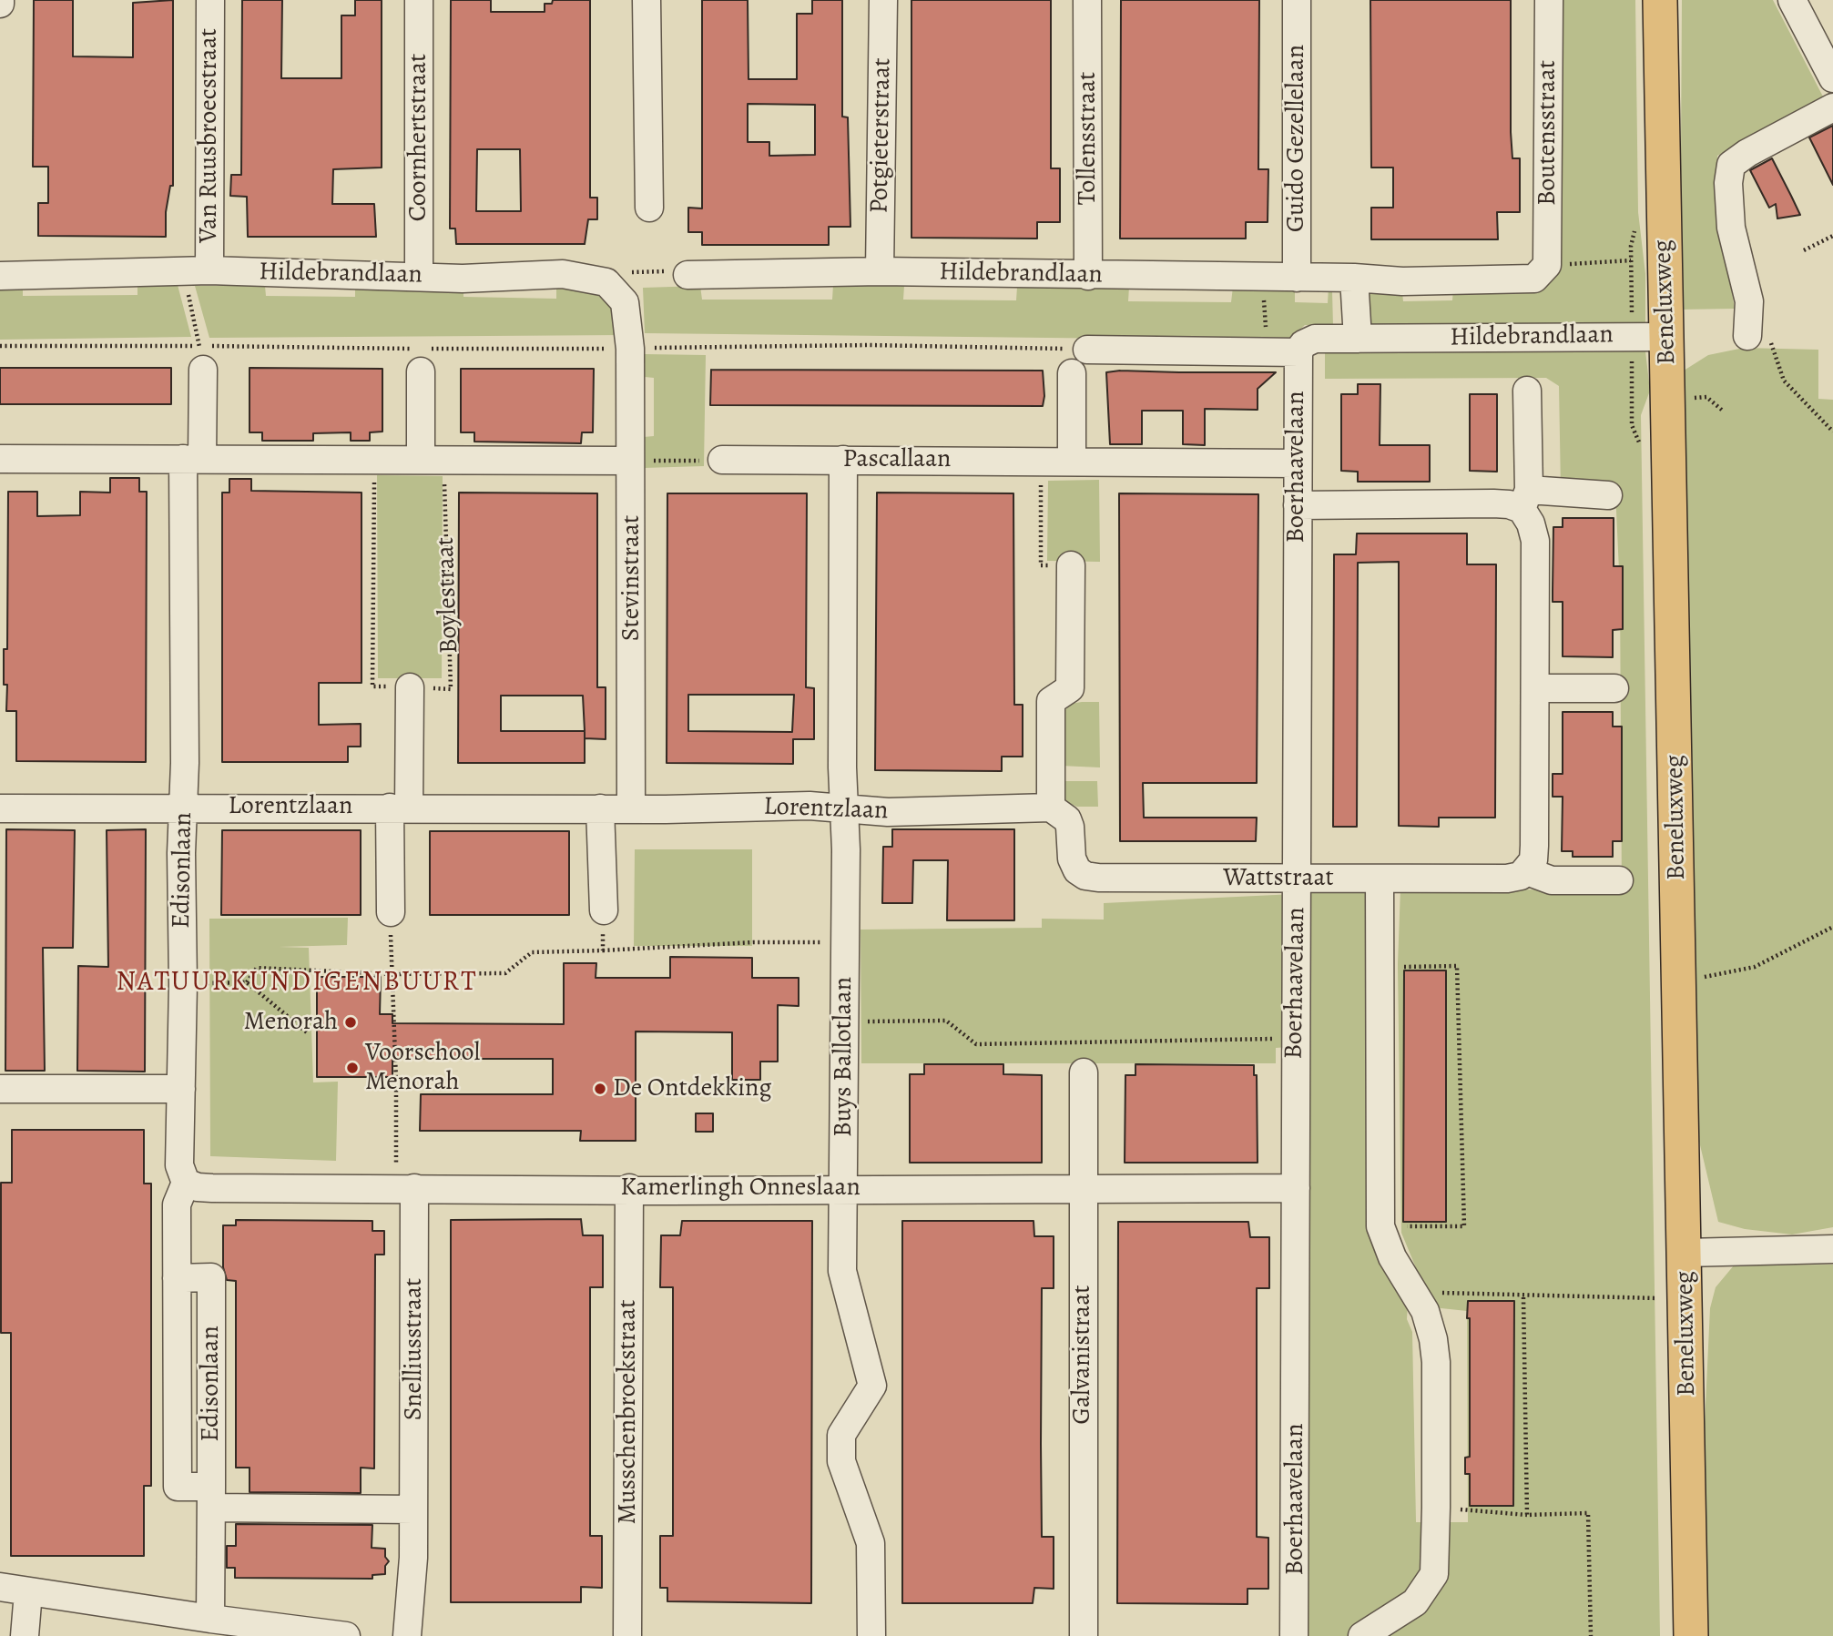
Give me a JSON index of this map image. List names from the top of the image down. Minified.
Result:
{"streets":{"main road":["Beneluxweg"],"street":["Boutensstraat","Van Ruusbroecstraat","Potgieterstraat","Coornhertstraat","Tollensstraat","Guido Gezellelaan","Hildebrandlaan","Pascallaan","Boerhaavelaan","Stevinstraat","Lorentzlaan","Edisonlaan","Wattstraat","Buys Ballotlaan","Kamerlingh Onneslaan","Snelliusstraat","Galvanistraat","Musschenbroekstraat"],"path":["Boylestraat"]},"crossings":[["Boutensstraat","Hildebrandlaan"],["Van Ruusbroecstraat","Hildebrandlaan"],["Potgieterstraat","Hildebrandlaan"],["Coornhertstraat","Hildebrandlaan"],["Tollensstraat","Hildebrandlaan"],["Guido Gezellelaan","Hildebrandlaan"],["Hildebrandlaan","Beneluxweg"],["Hildebrandlaan","Boerhaavelaan"],["Pascallaan","Boerhaavelaan"],["Pascallaan","Buys Ballotlaan"],["Boerhaavelaan","Wattstraat"],["Boerhaavelaan","Kamerlingh Onneslaan"],["Stevinstraat","Lorentzlaan"],["Lorentzlaan","Edisonlaan"],["Lorentzlaan","Wattstraat"],["Lorentzlaan","Buys Ballotlaan"],["Edisonlaan","Kamerlingh Onneslaan"],["Edisonlaan","Snelliusstraat"],["Buys Ballotlaan","Kamerlingh Onneslaan"],["Kamerlingh Onneslaan","Snelliusstraat"],["Kamerlingh Onneslaan","Galvanistraat"],["Kamerlingh Onneslaan","Musschenbroekstraat"]],"districts":["NATUURKUNDIGENBUURT"],"places":["Menorah","Voorschool Menorah","De Ontdekking"]}
